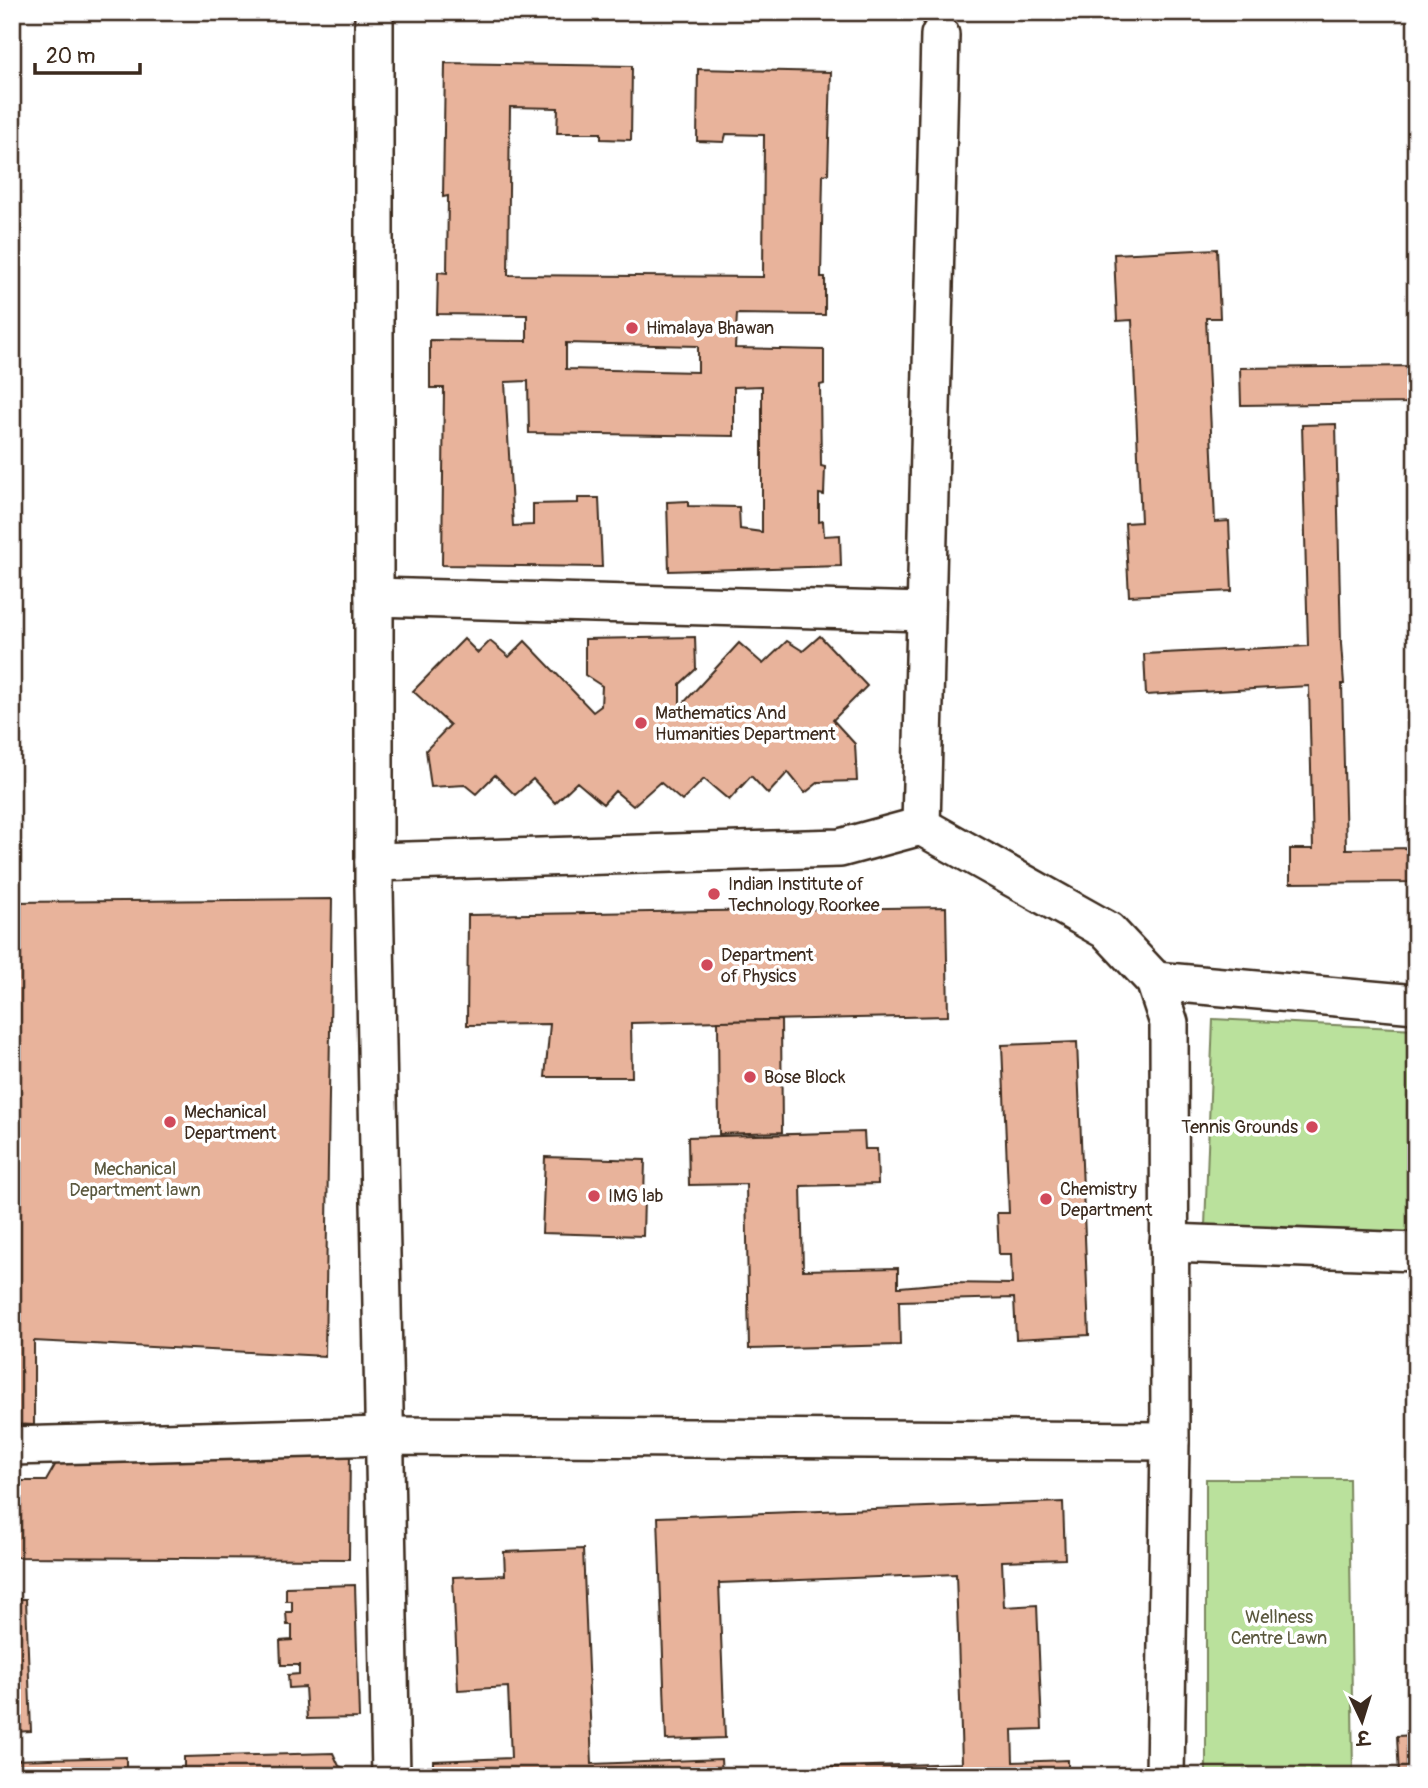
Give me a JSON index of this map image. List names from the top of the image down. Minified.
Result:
{"parks":["Mechanical Department lawn","Wellness Centre Lawn"],"places":["Himalaya Bhawan","Mathematics And Humanities Department","Indian Institute of Technology Roorkee","Department of Physics","Bose Block","Mechanical Department","Tennis Grounds","IMG lab","Chemistry Department"],"scale_bar":"20 m","north":"bottom"}
